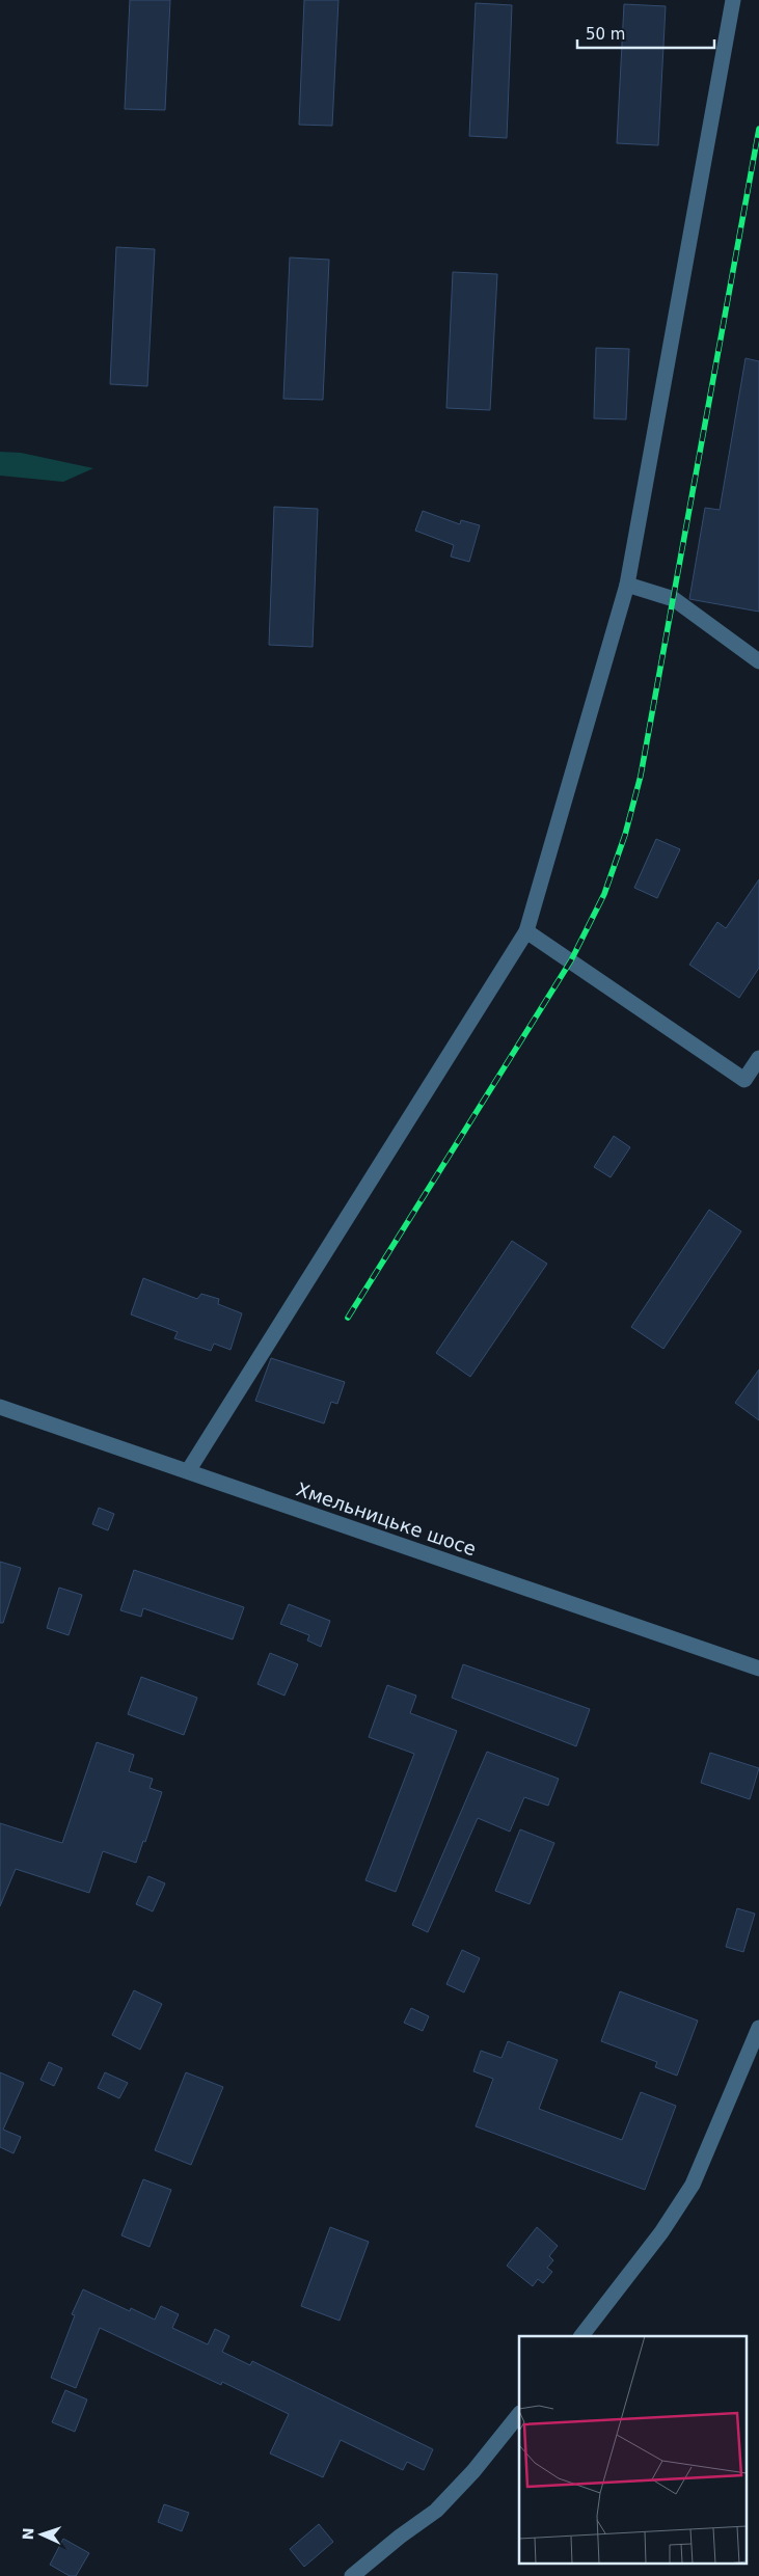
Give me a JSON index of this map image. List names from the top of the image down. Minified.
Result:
{"streets":{"street":["Хмельницьке шосе"]},"scale_bar":"50 m","north":"left"}
